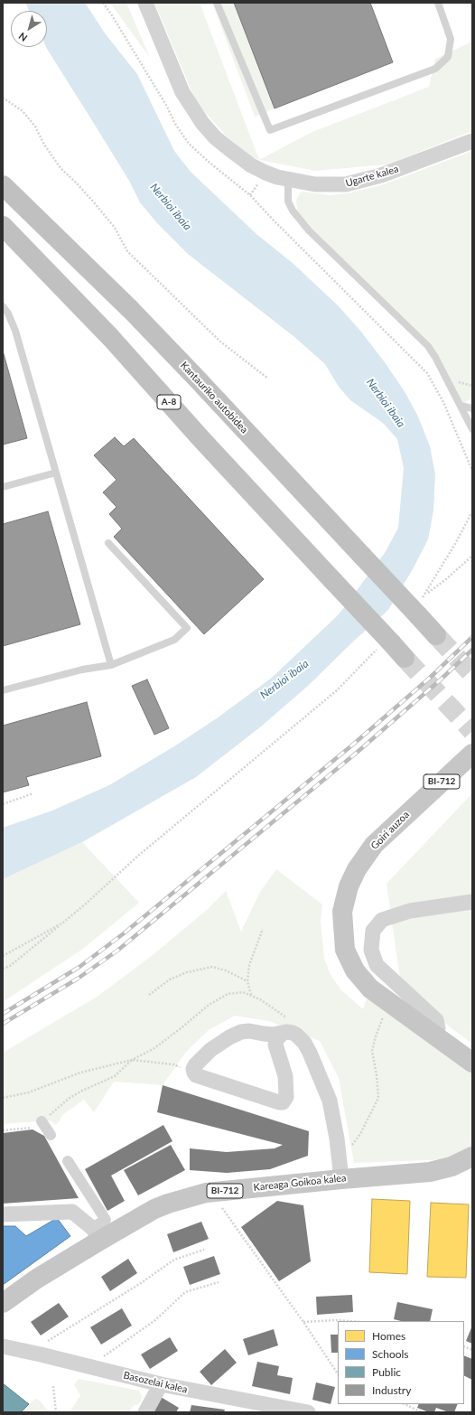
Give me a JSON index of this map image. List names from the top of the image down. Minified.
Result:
{"streets":{"highway":["Kantauriko autobidea","A-8"],"main road":["BI-712","Goiri auzoa","Kareaga Goikoa kalea"],"street":["Ugarte kalea","Basozelai kalea"]},"water":["Nerbioi ibaia"],"legend":["Homes","Schools","Public","Industry"],"north":"bottom left"}
